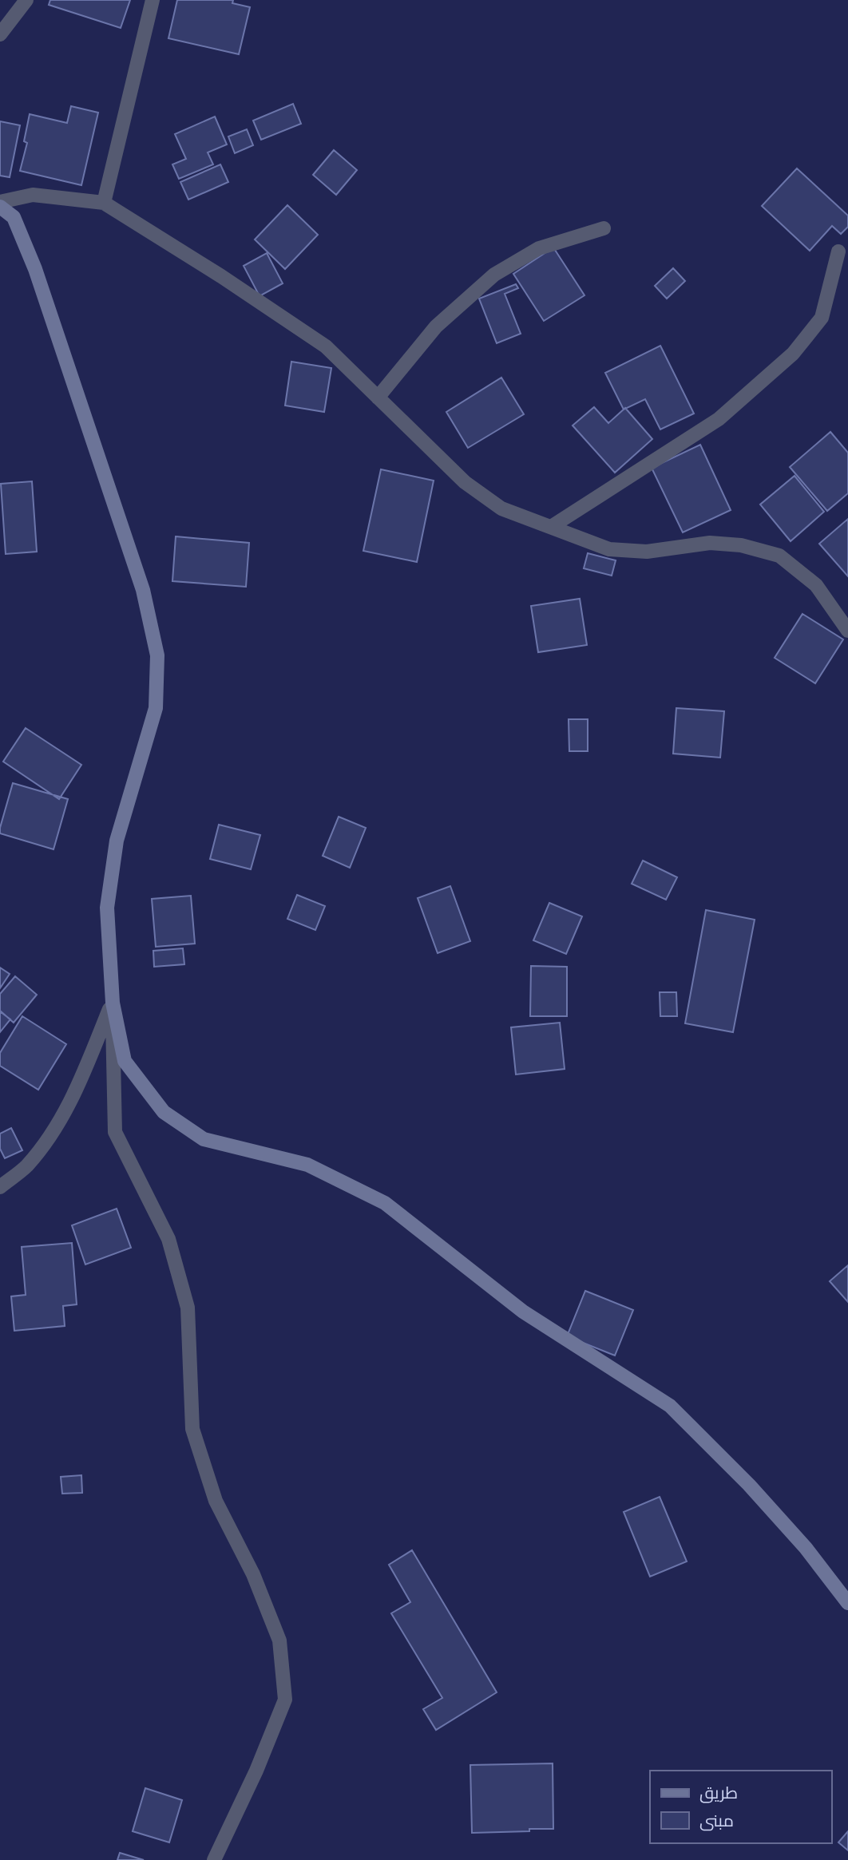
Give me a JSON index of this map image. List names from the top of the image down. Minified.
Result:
{"legend":["طريق","مبنى"]}
